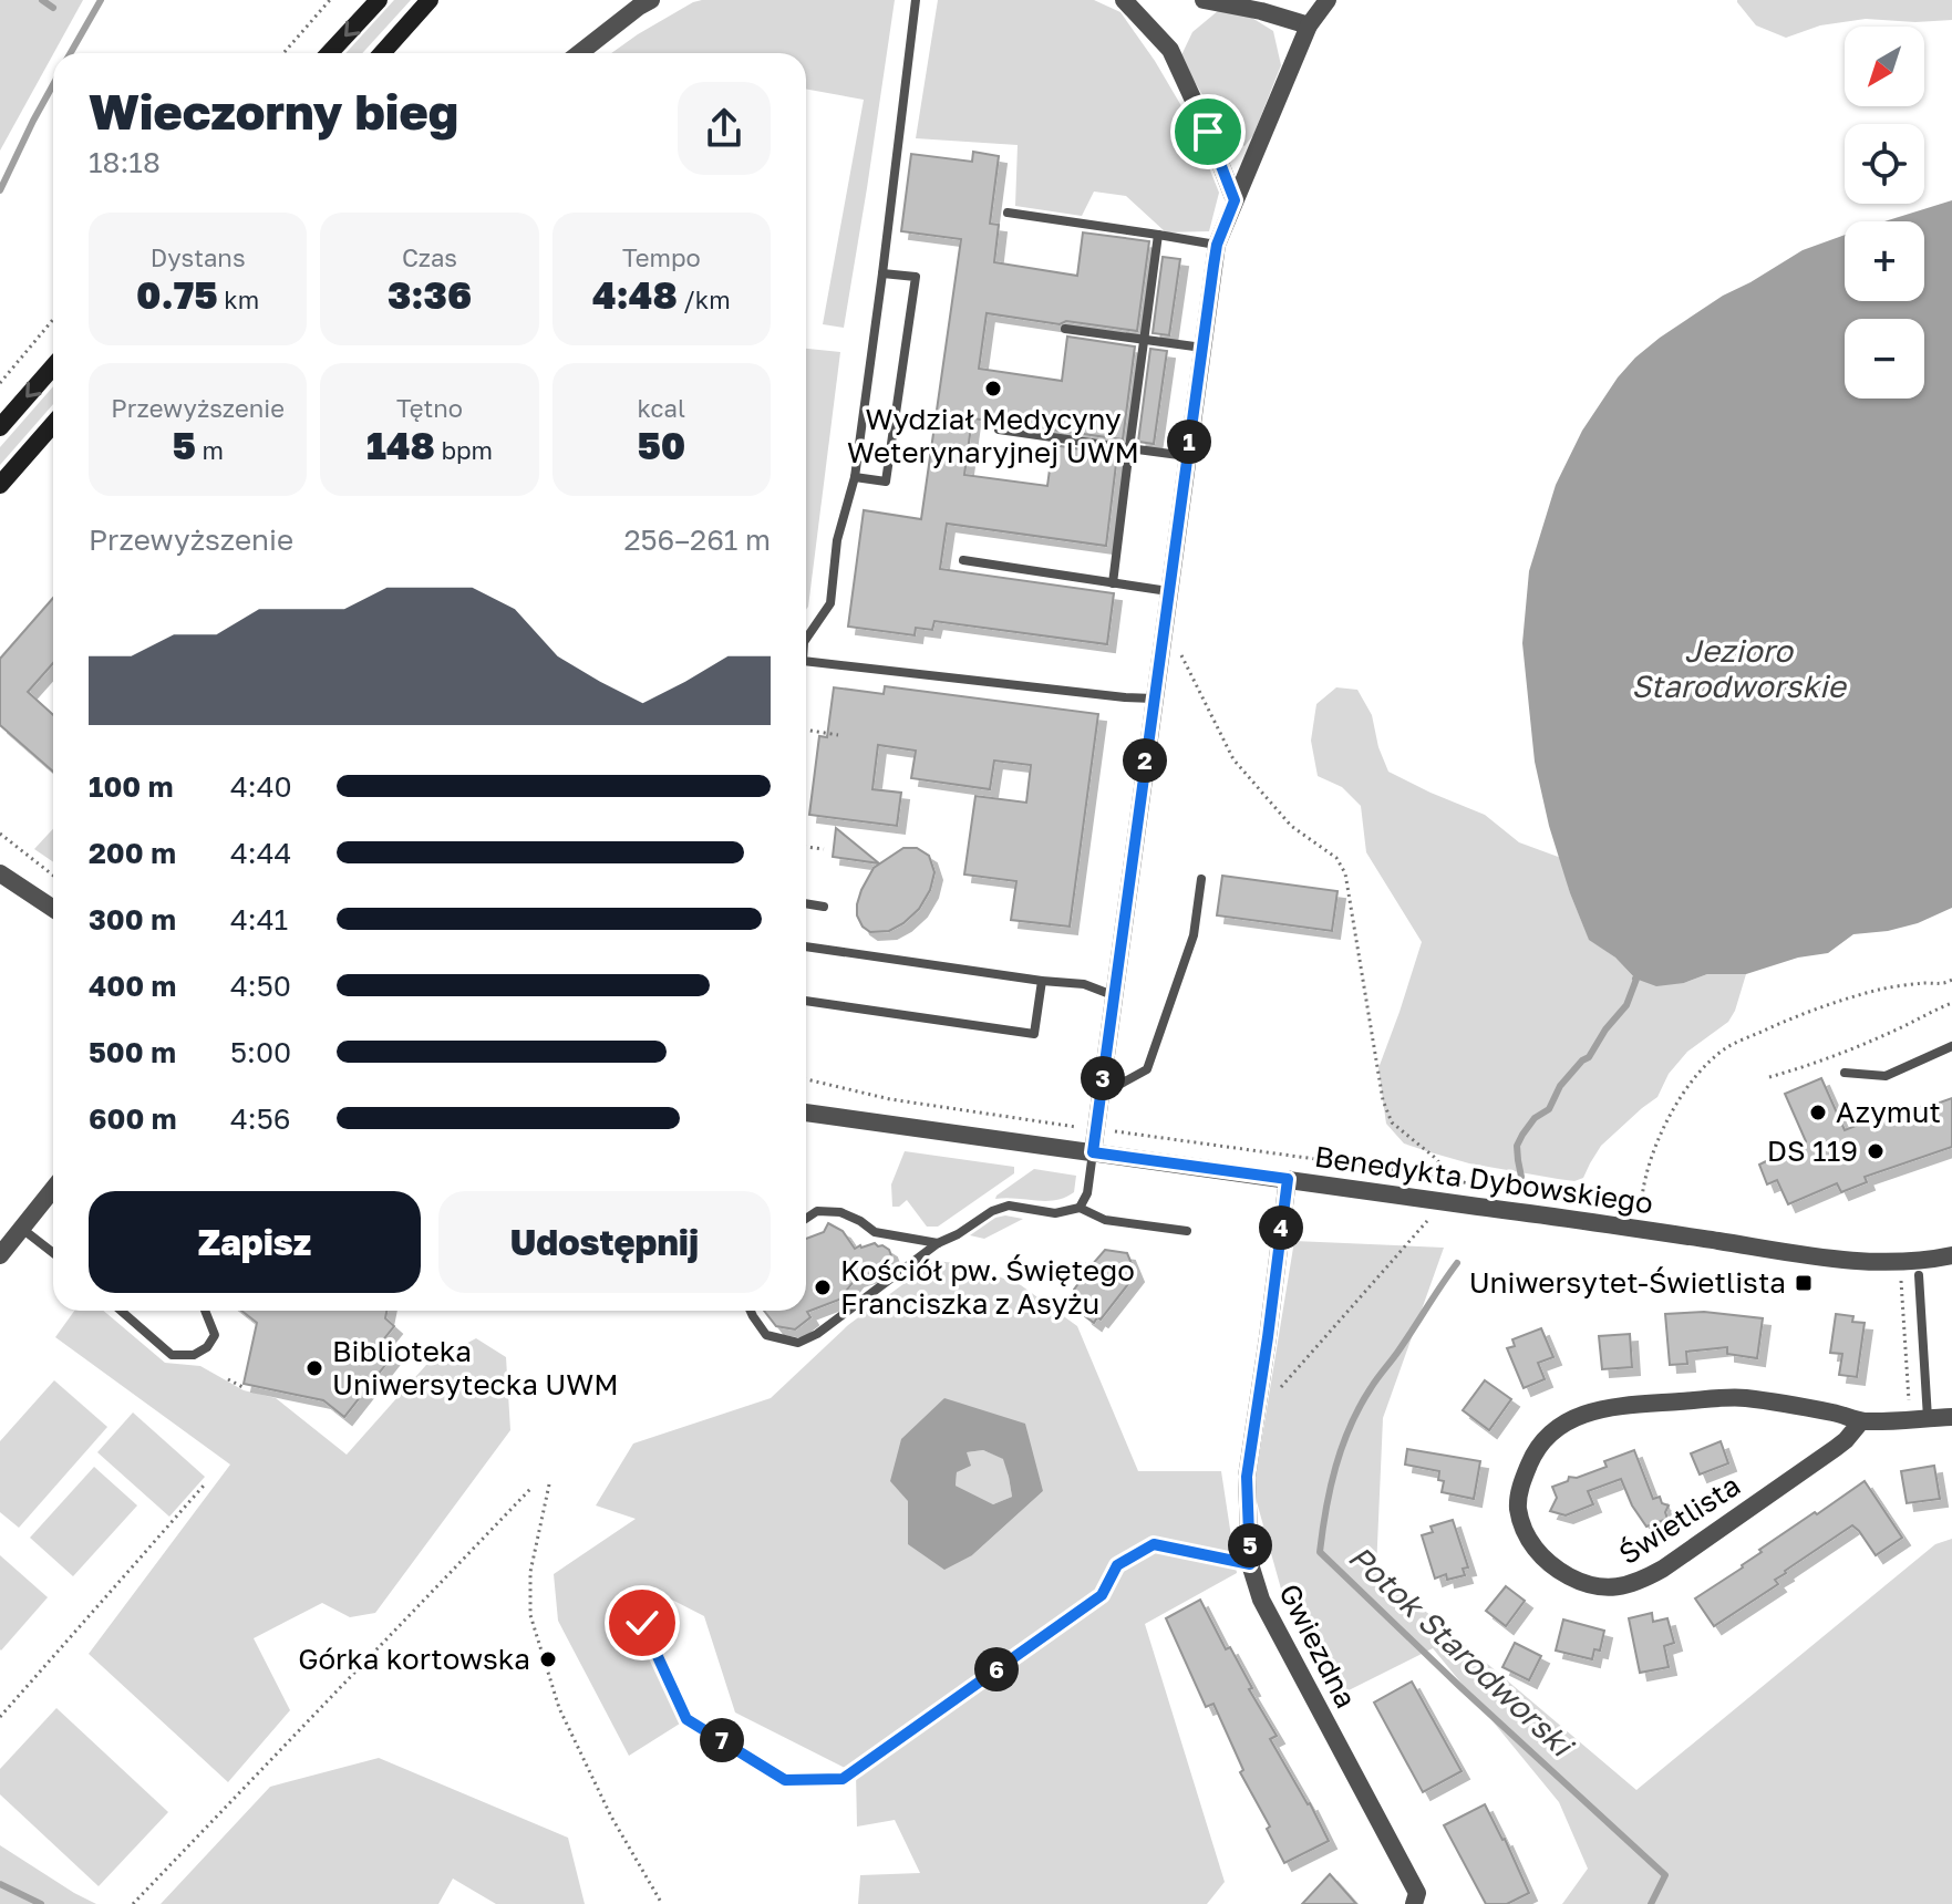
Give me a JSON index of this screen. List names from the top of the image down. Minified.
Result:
{"streets":{"street":["Benedykta Dybowskiego","Świetlista","Gwiezdna"]},"crossings":[["Benedykta Dybowskiego","Gwiezdna"]],"water":["Jezioro Starodworskie","Potok Starodworski"],"places":{"other":["Wydział Medycyny Weterynaryjnej UWM","Azymut","DS 119","Kościół pw. Świętego Franciszka z Asyżu","Biblioteka Uniwersytecka UWM","Górka kortowska"],"transit":["Uniwersytet-Świetlista"]},"north":"bottom left","page":{"map_buttons":["+","−"],"heading":["Wieczorny bieg","18:18"],"stats":[["Dystans","0.75 km"],["Czas","3:36"],["Tempo","4:48 /km"],["Przewyższenie","5 m"],["Tętno","148 bpm"],["kcal","50"]],"pins":["1","2","3","4","5","6","7"],"chart":["Przewyższenie","256–261 m"],"list":[{"name":"100 m","note":"4:40"},{"name":"200 m","note":"4:44"},{"name":"300 m","note":"4:41"},{"name":"400 m","note":"4:50"},{"name":"500 m","note":"5:00"},{"name":"600 m","note":"4:56"}],"buttons":["Zapisz","Udostępnij"]}}
